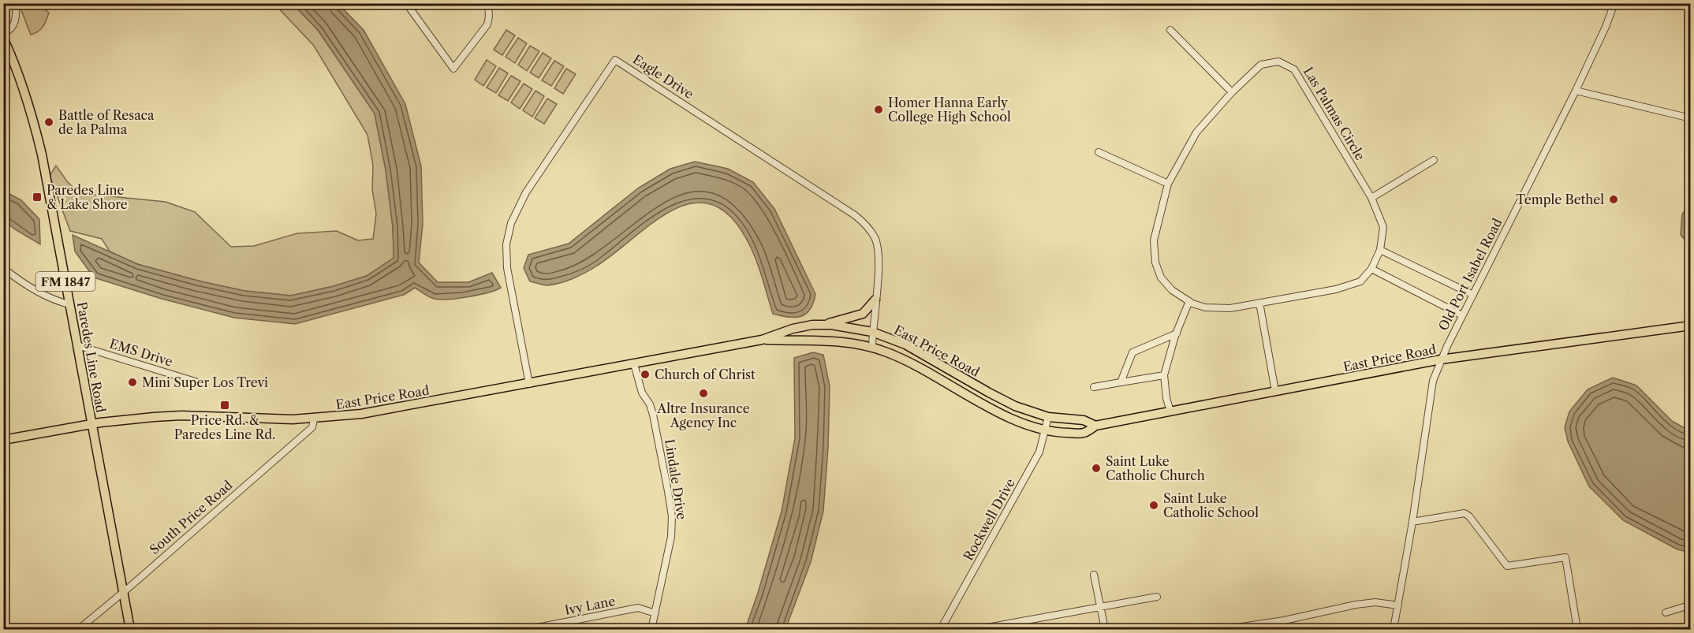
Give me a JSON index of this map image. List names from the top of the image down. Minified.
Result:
{"streets":{"main road":["FM 1847","East Price Road","Paredes Line Road"],"street":["Eagle Drive","Las Palmas Circle","Old Port Isabel Road","EMS Drive","Lindale Drive","South Price Road","Rockwell Drive","Ivy Lane"]},"crossings":[["Eagle Drive","East Price Road"],["Old Port Isabel Road","East Price Road"],["East Price Road","Paredes Line Road"],["East Price Road","Lindale Drive"],["East Price Road","South Price Road"],["East Price Road","Rockwell Drive"],["EMS Drive","Paredes Line Road"],["Paredes Line Road","South Price Road"],["Lindale Drive","Ivy Lane"]],"places":{"other":["Homer Hanna Early College High School","Battle of Resaca de la Palma","Temple Bethel","Church of Christ","Mini Super Los Trevi","Altre Insurance Agency Inc","Saint Luke Catholic Church","Saint Luke Catholic School"],"transit":["Paredes Line & Lake Shore","Price Rd. & Paredes Line Rd."]}}
